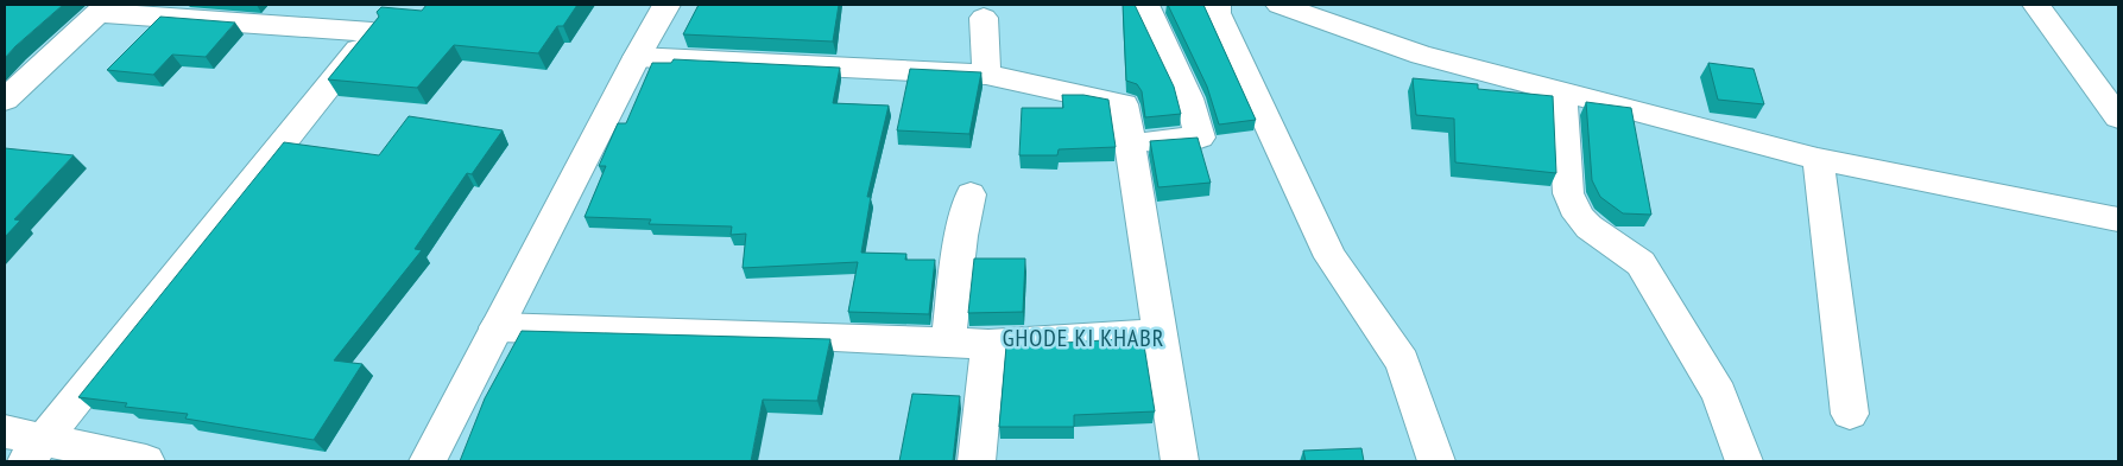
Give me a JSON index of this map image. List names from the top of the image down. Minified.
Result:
{"districts":["GHODE KI KHABR"]}
